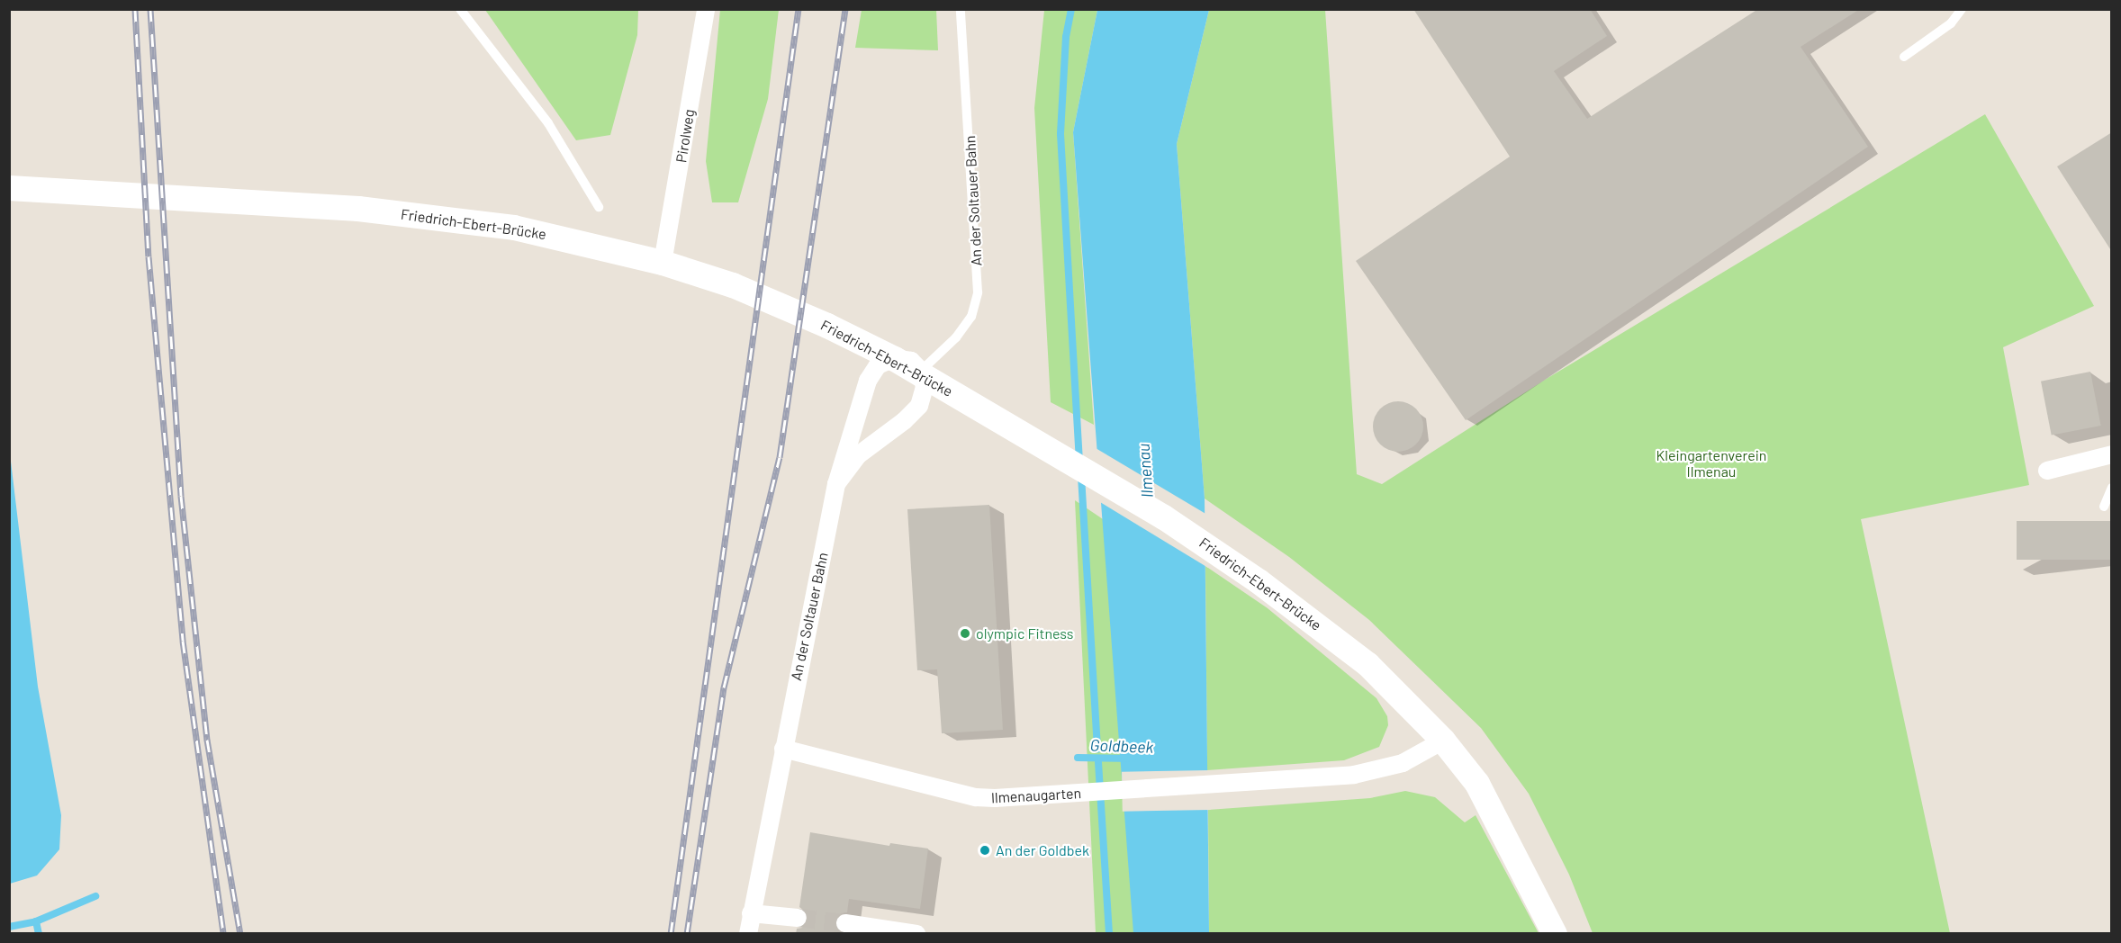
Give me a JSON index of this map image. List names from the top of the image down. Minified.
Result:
{"streets":{"main road":["Friedrich-Ebert-Brücke"],"street":["Pirolweg","An der Soltauer Bahn","Ilmenaugarten"]},"crossings":[["Pirolweg","Friedrich-Ebert-Brücke"],["An der Soltauer Bahn","Ilmenaugarten"],["Friedrich-Ebert-Brücke","Ilmenaugarten"]],"water":["Ilmenau","Goldbeek"],"parks":["Kleingartenverein Ilmenau"],"places":["olympic Fitness","An der Goldbek"]}
